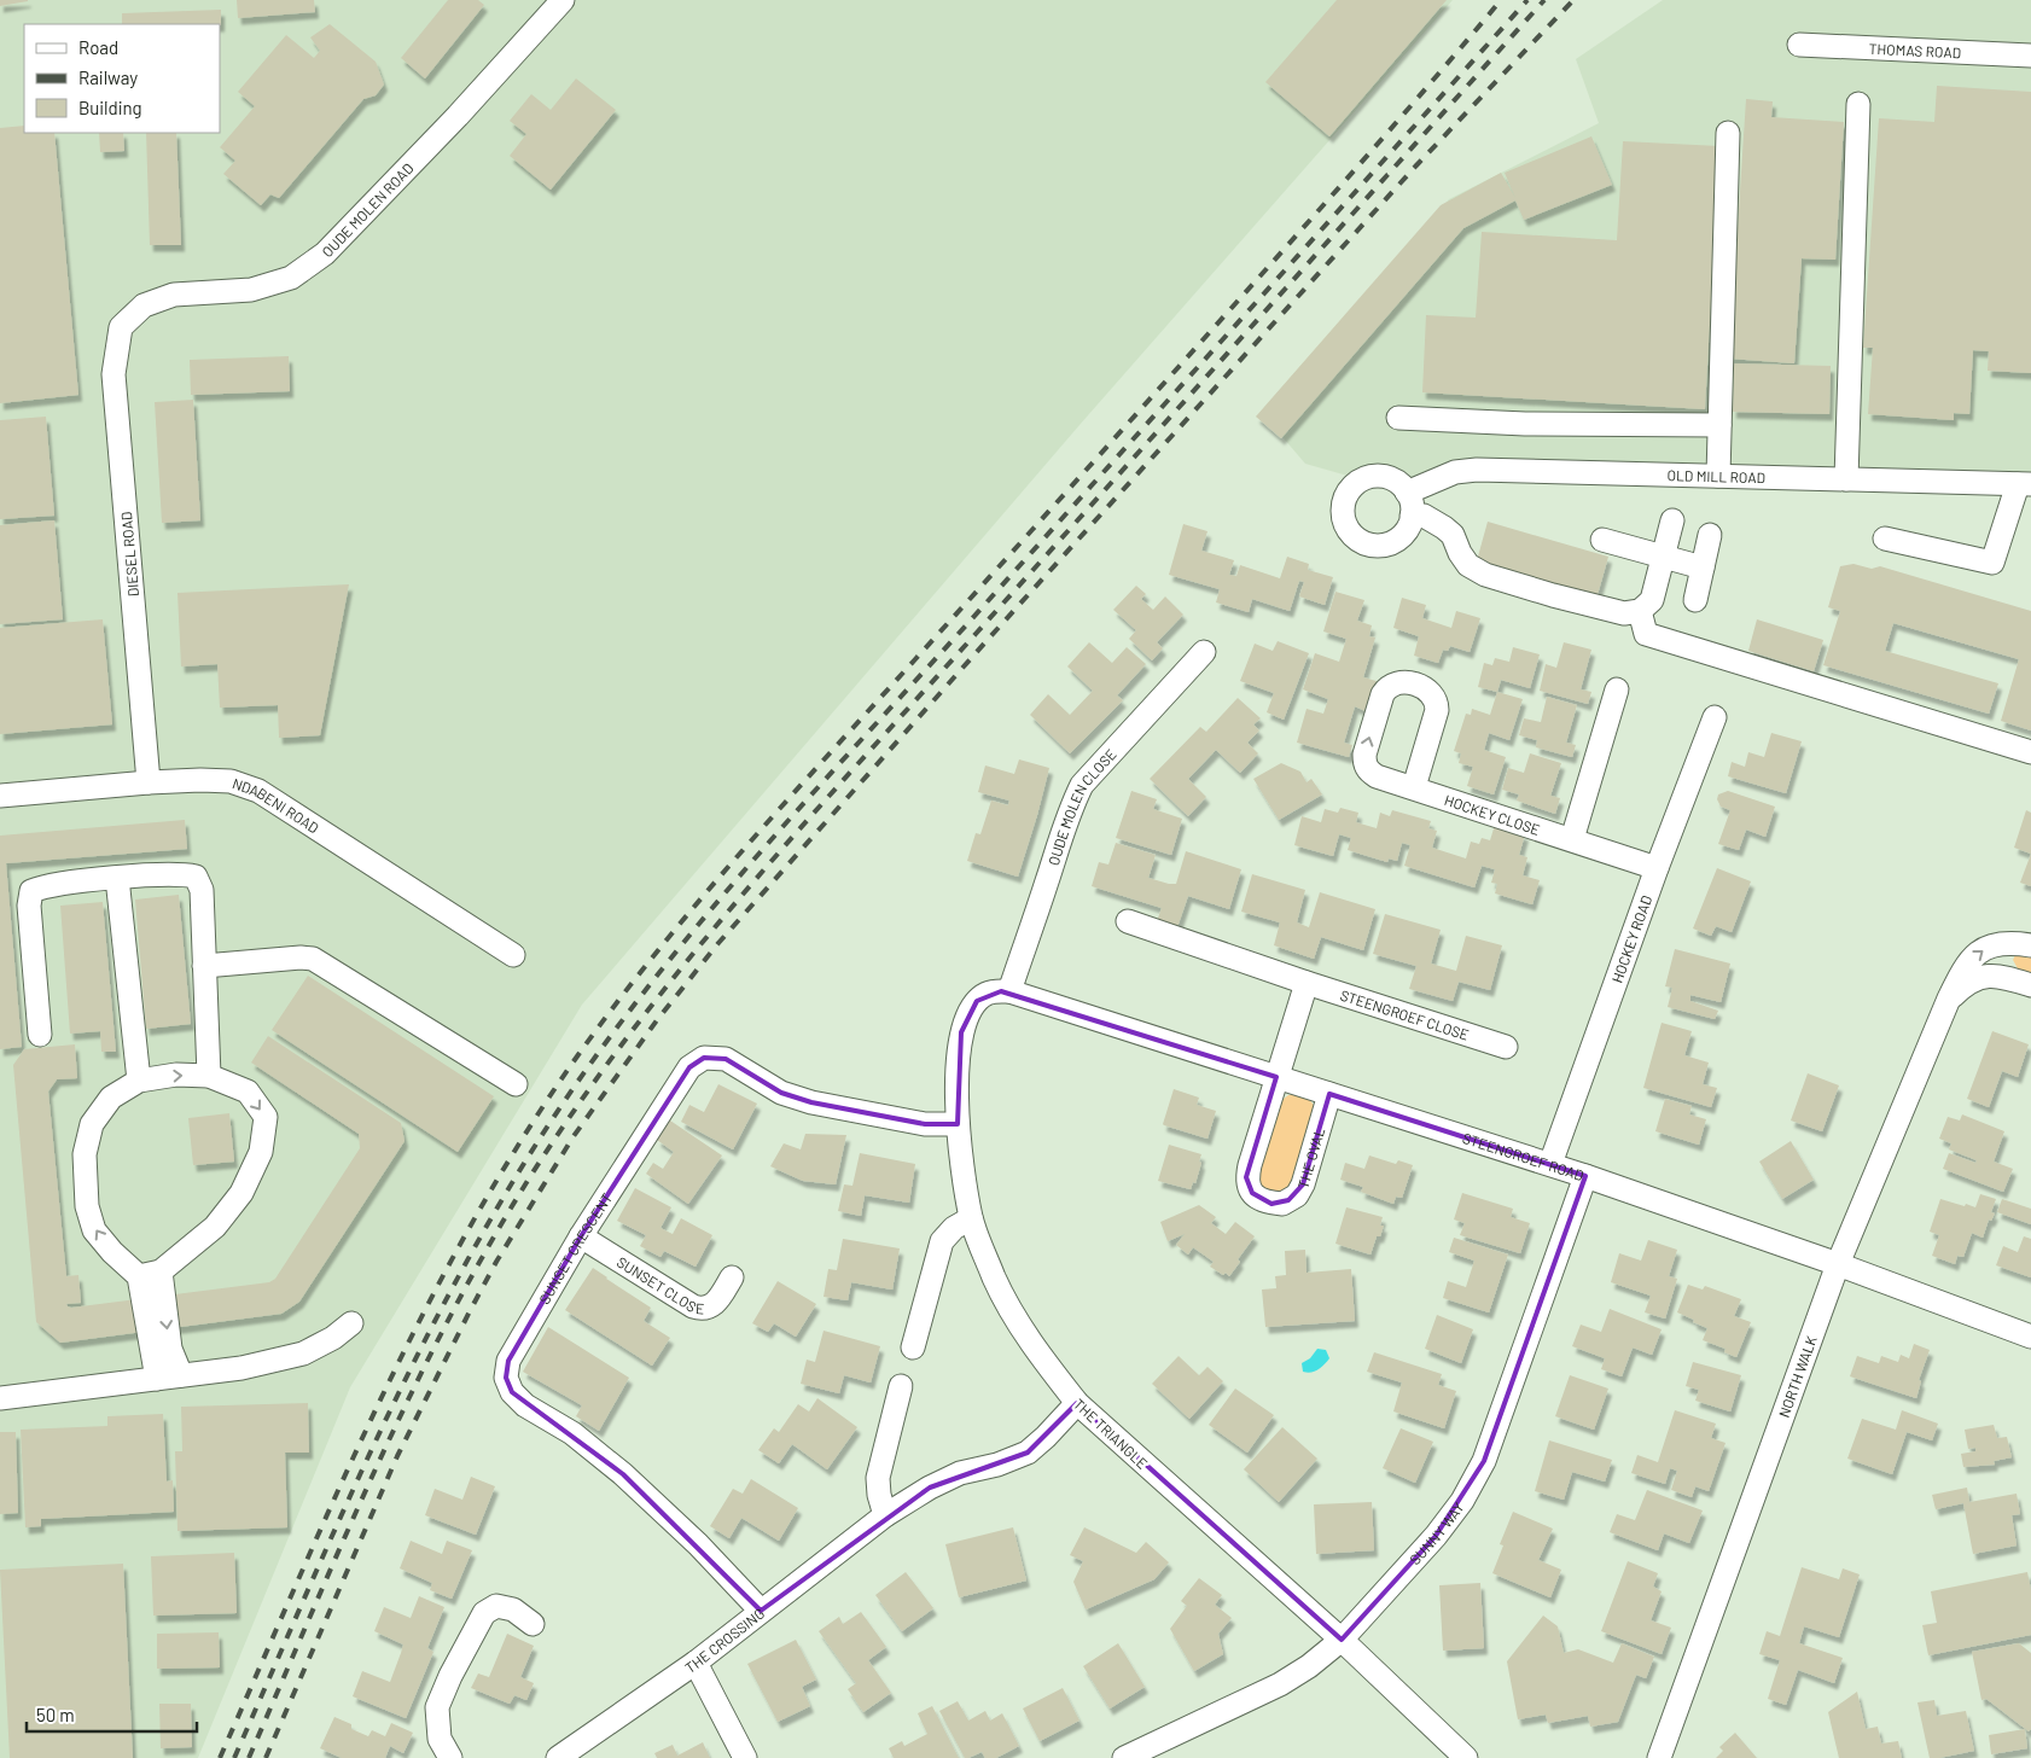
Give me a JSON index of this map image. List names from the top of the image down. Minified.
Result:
{"streets":{"street":["THOMAS ROAD","OUDE MOLEN ROAD","OLD MILL ROAD","DIESEL ROAD","NDABENI ROAD","OUDE MOLEN CLOSE","HOCKEY CLOSE","HOCKEY ROAD","STEENGROEF CLOSE","STEENGROEF ROAD","THE OVAL","SUNSET CRESCENT","SUNSET CLOSE","NORTH WALK","THE TRIANGLE","SUNNY WAY","THE CROSSING"]},"crossings":[["OUDE MOLEN ROAD","DIESEL ROAD"],["DIESEL ROAD","NDABENI ROAD"],["OUDE MOLEN CLOSE","STEENGROEF ROAD"],["OUDE MOLEN CLOSE","THE TRIANGLE"],["HOCKEY CLOSE","HOCKEY ROAD"],["HOCKEY ROAD","STEENGROEF ROAD"],["STEENGROEF ROAD","THE OVAL"],["STEENGROEF ROAD","NORTH WALK"],["STEENGROEF ROAD","THE TRIANGLE"],["STEENGROEF ROAD","SUNNY WAY"],["SUNSET CRESCENT","SUNSET CLOSE"],["SUNSET CRESCENT","THE TRIANGLE"],["SUNSET CRESCENT","THE CROSSING"],["THE TRIANGLE","SUNNY WAY"],["THE TRIANGLE","THE CROSSING"]],"legend":["Road","Railway","Building"],"scale_bar":"50 m"}
